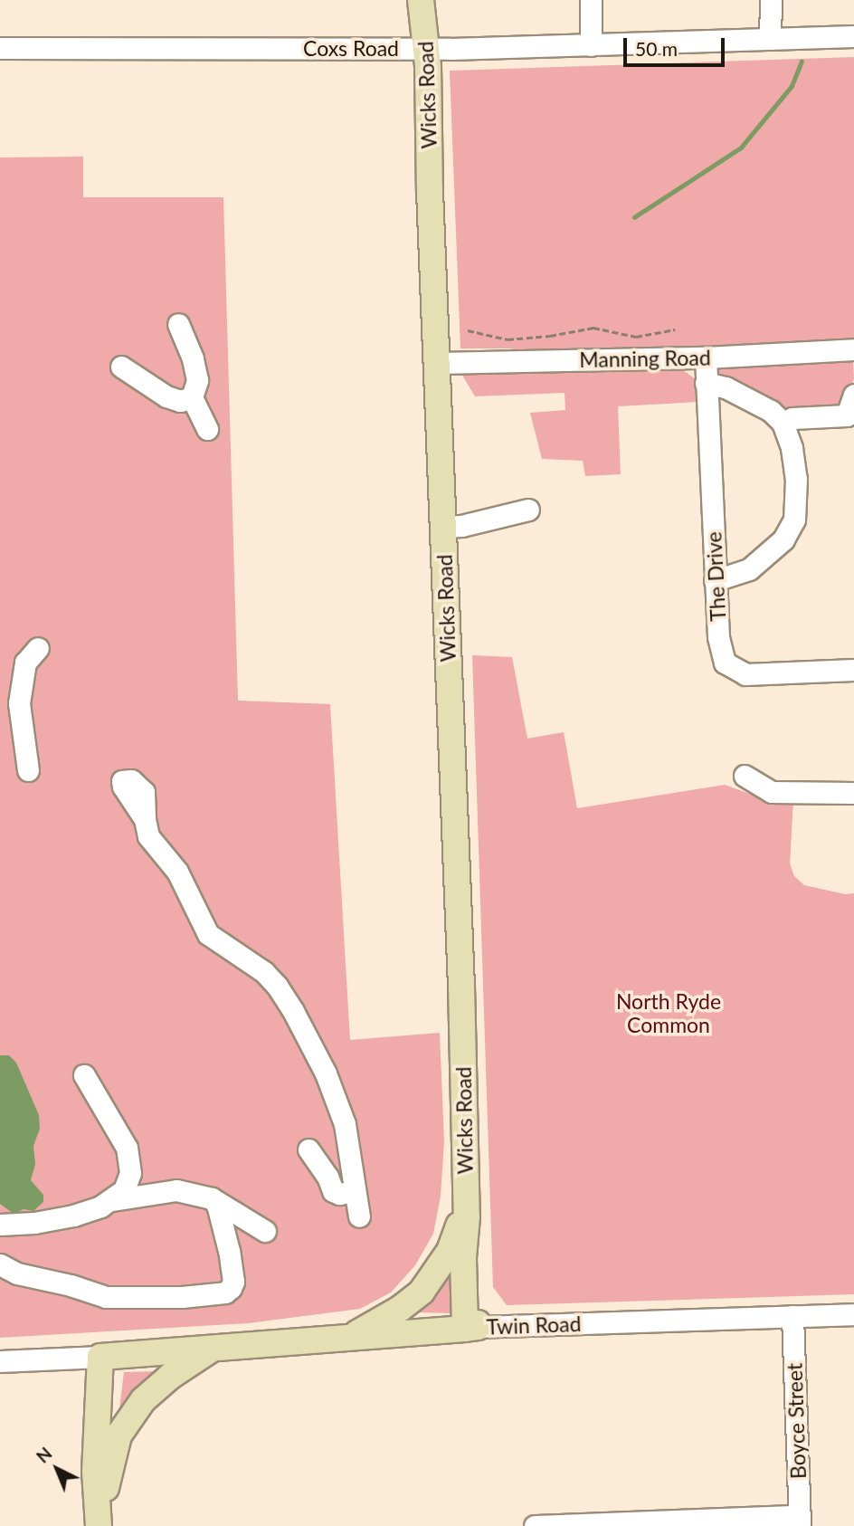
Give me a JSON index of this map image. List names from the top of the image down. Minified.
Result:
{"streets":{"main road":["Wicks Road","Twin Road"],"street":["Coxs Road","Manning Road","The Drive","Boyce Street"]},"crossings":[["Coxs Road","Wicks Road"],["Wicks Road","Manning Road"],["Wicks Road","Twin Road"],["Manning Road","The Drive"],["Twin Road","Boyce Street"]],"parks":["North Ryde Common"],"scale_bar":"50 m","north":"top left"}
